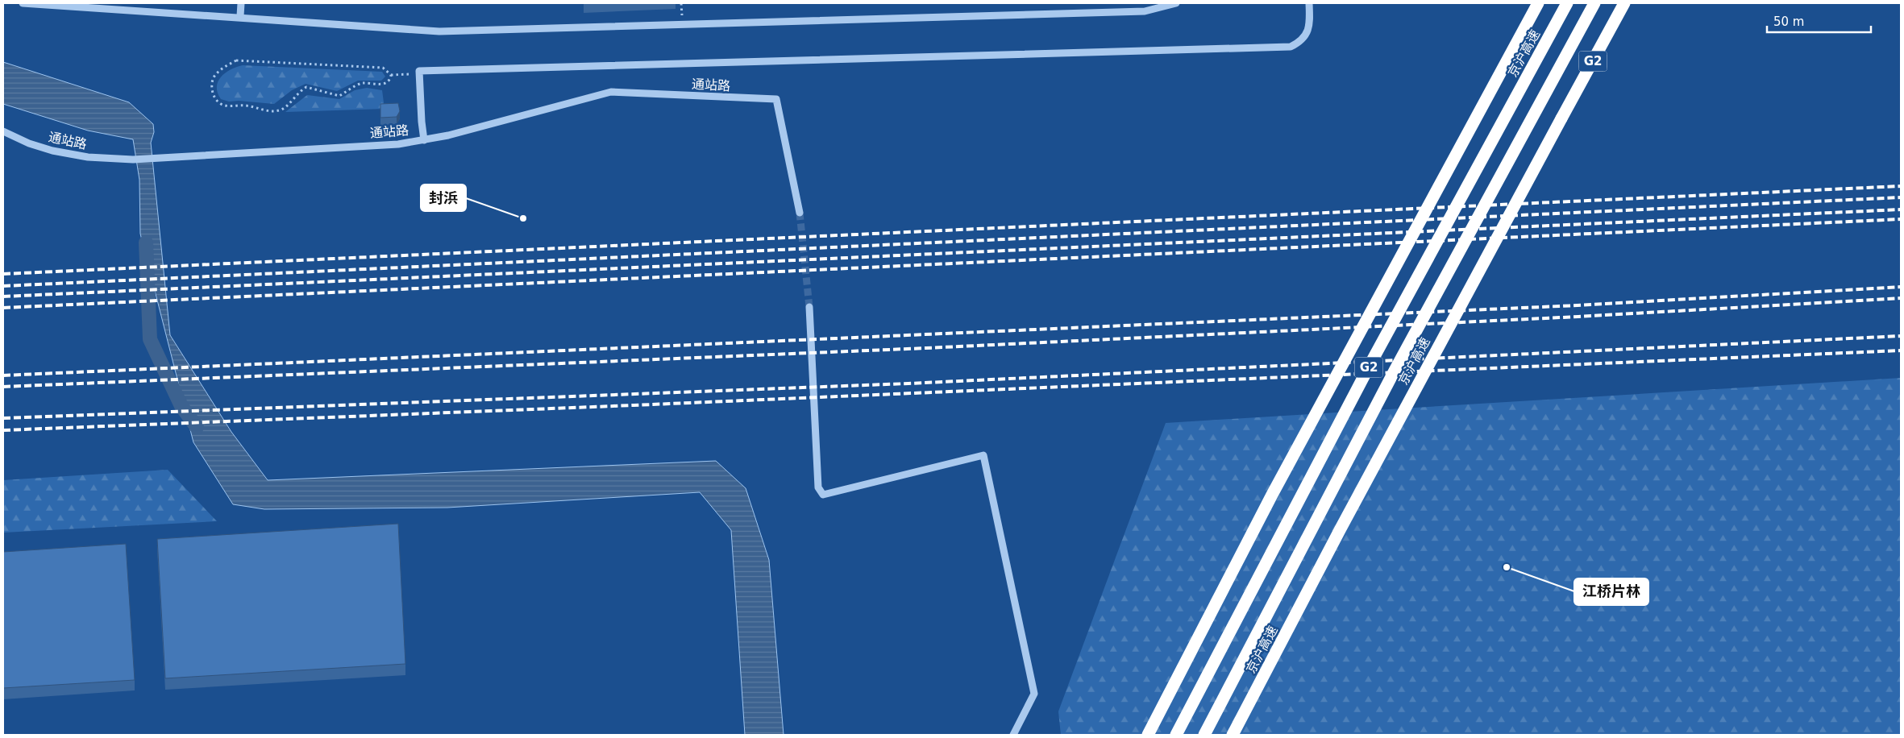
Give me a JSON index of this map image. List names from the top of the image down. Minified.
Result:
{"streets":{"highway":["京沪高速","G2"],"street":["通站路"]},"places":["封浜","江桥片林"],"scale_bar":"50 m"}
